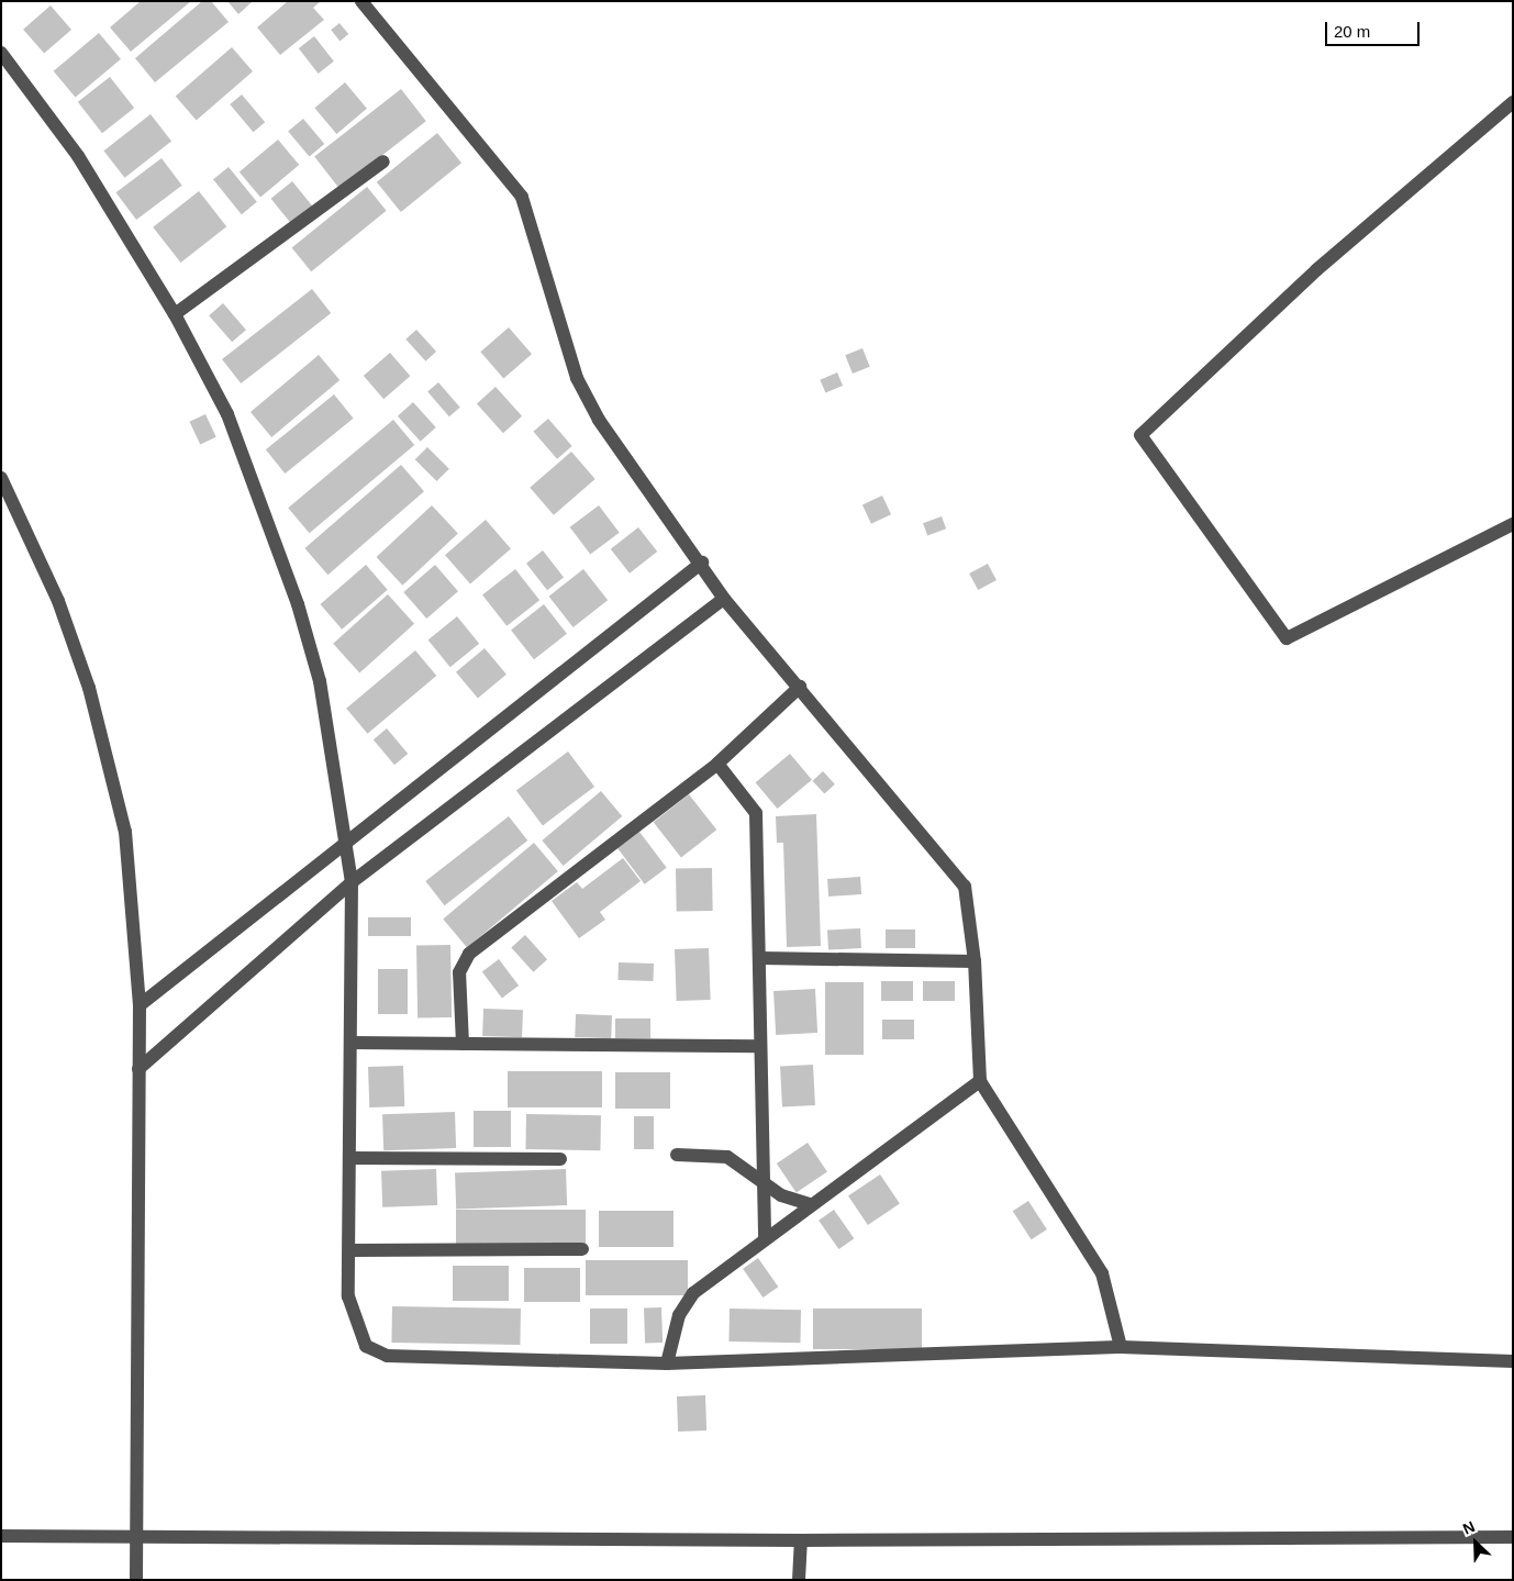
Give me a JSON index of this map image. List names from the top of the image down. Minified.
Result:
{"scale_bar":"20 m","north":"top left"}
